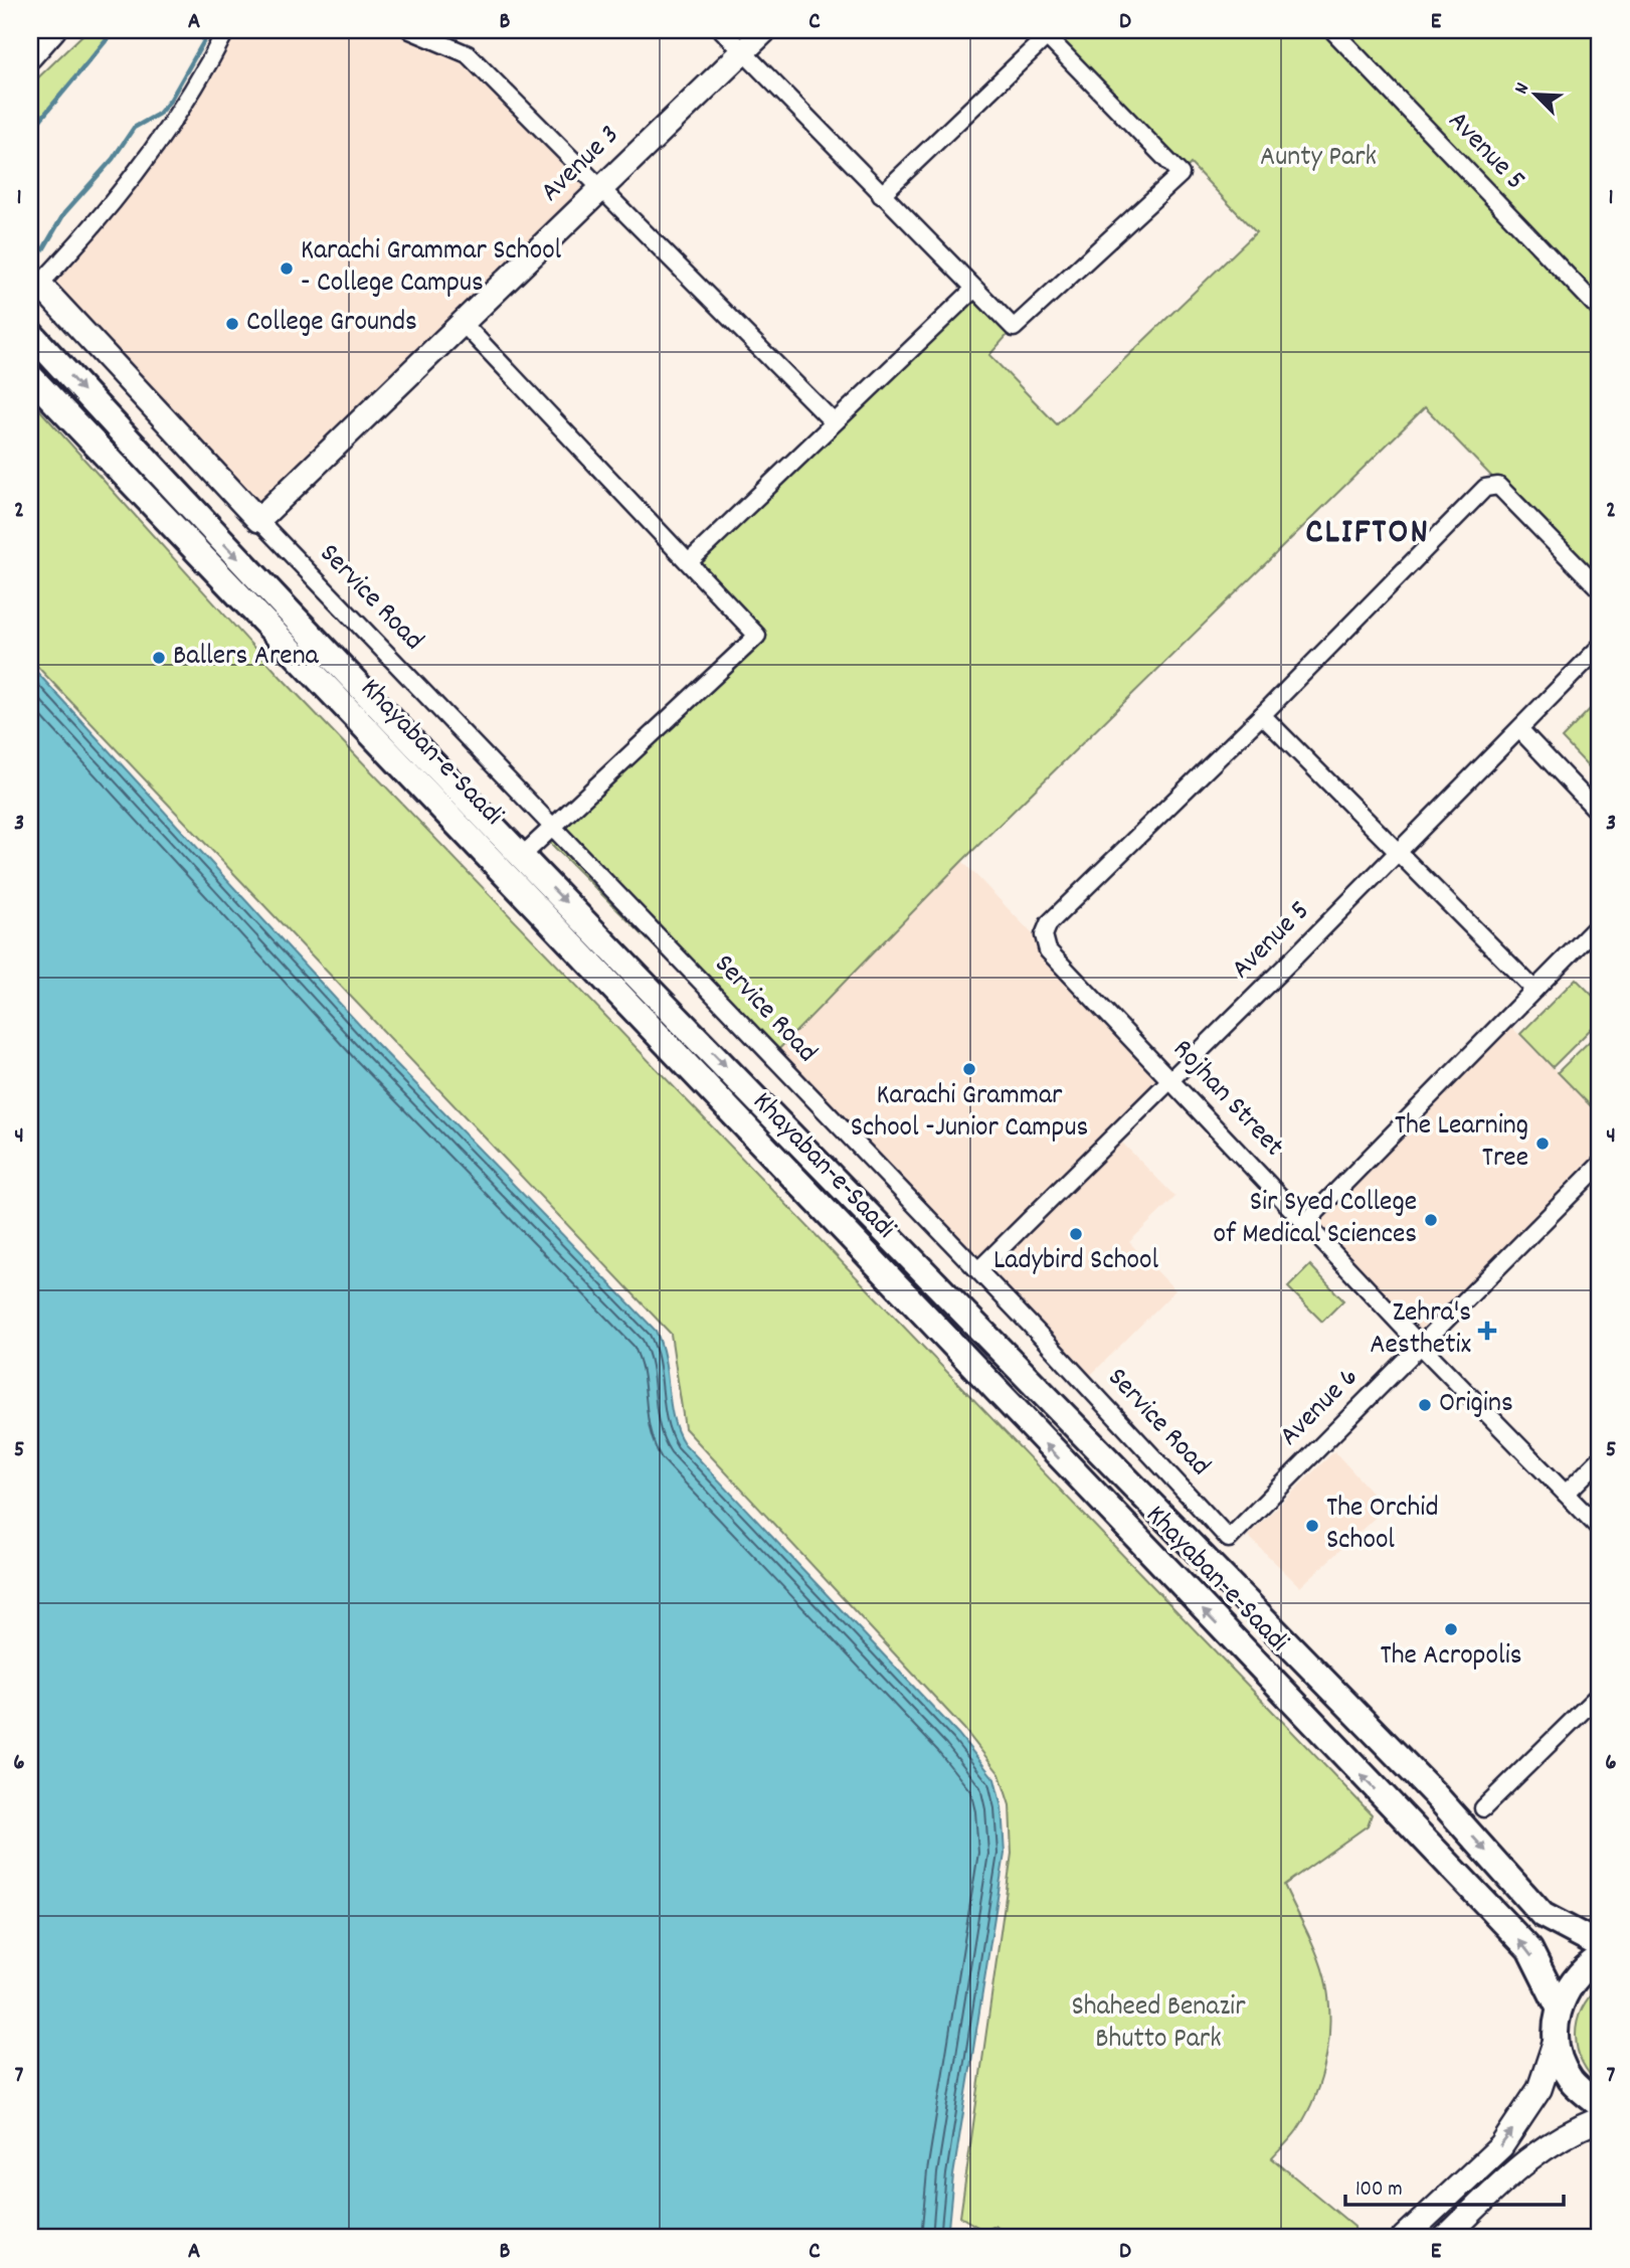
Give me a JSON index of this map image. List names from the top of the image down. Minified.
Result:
{"streets":{"main road":["Khayaban-e-Saadi"],"street":["Avenue 5","Avenue 3","Service Road","Rojhan Street","Avenue 6"]},"crossings":[["Avenue 5","Service Road"],["Avenue 5","Rojhan Street"],["Avenue 3","Service Road"],["Service Road","Avenue 6"],["Rojhan Street","Avenue 6"]],"districts":["CLIFTON"],"parks":["Aunty Park","Shaheed Benazir Bhutto Park"],"places":{"other":["Karachi Grammar School - College Campus","College Grounds","Ballers Arena","Karachi Grammar School -Junior Campus","The Learning Tree","Sir Syed College of Medical Sciences","Ladybird School","Origins","The Orchid School","The Acropolis"],"health":["Zehra's Aesthetix"]},"scale_bar":"100 m","north":"top left","grid":{"columns":["A","B","C","D","E"],"rows":["1","2","3","4","5","6","7"]}}
